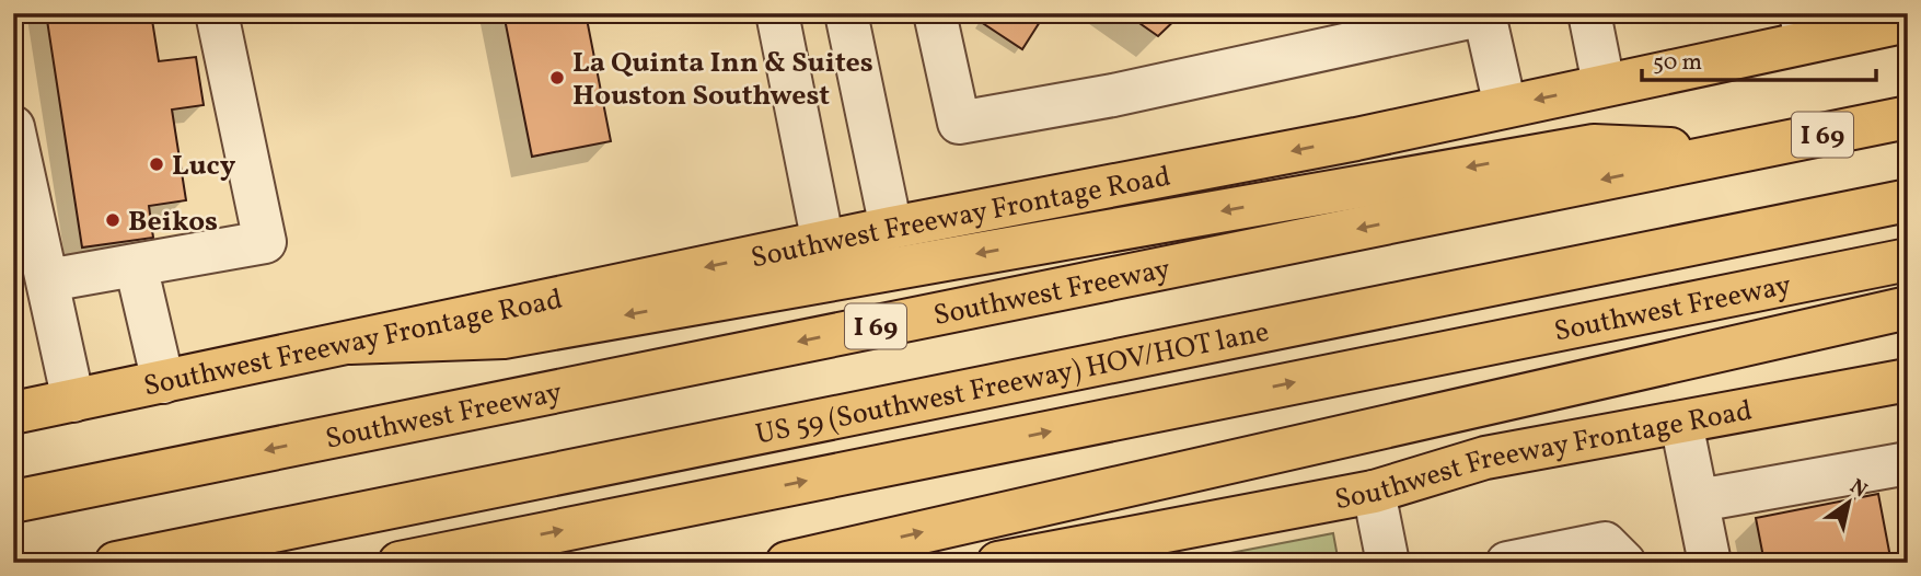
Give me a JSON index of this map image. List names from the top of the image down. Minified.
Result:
{"streets":{"main road":["I 69","Southwest Freeway Frontage Road","Southwest Freeway","US 59 (Southwest Freeway) HOV/HOT lane"]},"places":["La Quinta Inn & Suites Houston Southwest","Lucy","Beikos"],"scale_bar":"50 m","north":"top right"}
